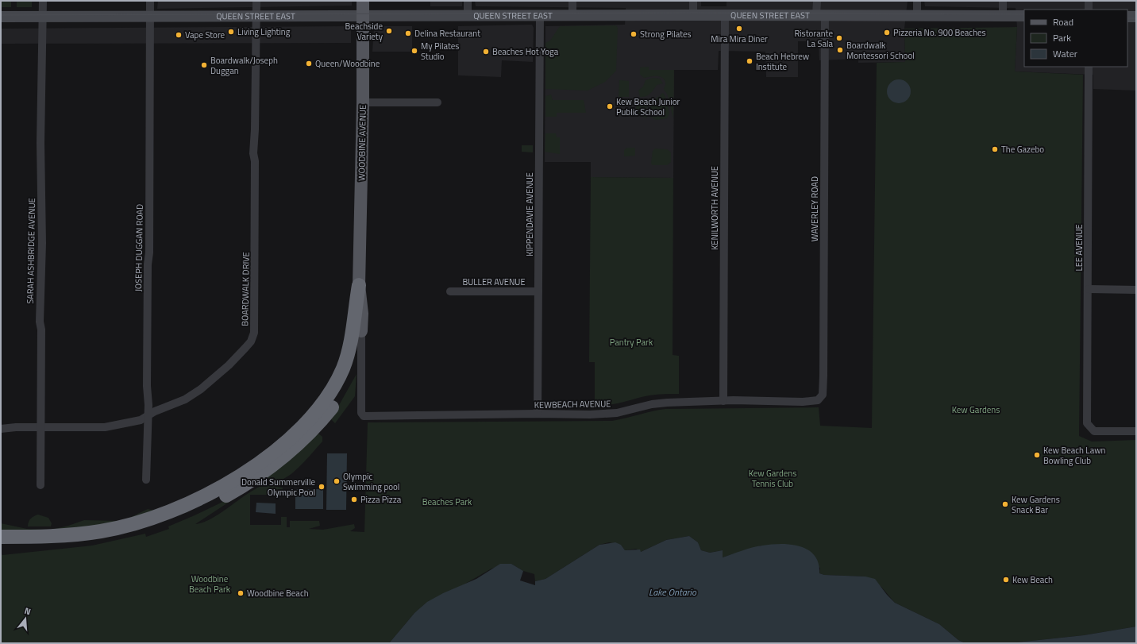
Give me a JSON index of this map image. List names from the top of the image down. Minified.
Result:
{"streets":{"highway":["WOODBINE AVENUE"],"main road":["QUEEN STREET EAST"],"street":["KENILWORTH AVENUE","WAVERLEY ROAD","KIPPENDAVIE AVENUE","JOSEPH DUGGAN ROAD","LEE AVENUE","SARAH ASHBRIDGE AVENUE","BULLER AVENUE","BOARDWALK DRIVE","KEWBEACH AVENUE"]},"crossings":[["QUEEN STREET EAST","WOODBINE AVENUE"],["QUEEN STREET EAST","KENILWORTH AVENUE"],["QUEEN STREET EAST","WAVERLEY ROAD"],["QUEEN STREET EAST","KIPPENDAVIE AVENUE"],["QUEEN STREET EAST","JOSEPH DUGGAN ROAD"],["QUEEN STREET EAST","SARAH ASHBRIDGE AVENUE"],["QUEEN STREET EAST","BOARDWALK DRIVE"],["WOODBINE AVENUE","KEWBEACH AVENUE"],["KENILWORTH AVENUE","KEWBEACH AVENUE"],["WAVERLEY ROAD","KEWBEACH AVENUE"],["KIPPENDAVIE AVENUE","BULLER AVENUE"],["KIPPENDAVIE AVENUE","KEWBEACH AVENUE"],["JOSEPH DUGGAN ROAD","BOARDWALK DRIVE"],["SARAH ASHBRIDGE AVENUE","BOARDWALK DRIVE"]],"water":["Lake Ontario"],"parks":["Pantry Park","Kew Gardens","Kew Gardens Tennis Club","Beaches Park","Woodbine Beach Park"],"places":["Mira Mira Diner","Beachside Variety","Living Lighting","Pizzeria No. 900 Beaches","Delina Restaurant","Strong Pilates","Vape Store","Ristorante La Sala","Boardwalk Montessori School","My Pilates Studio","Beaches Hot Yoga","Beach Hebrew Institute","Queen/Woodbine","Boardwalk/Joseph Duggan","Kew Beach Junior Public School","The Gazebo","Kew Beach Lawn Bowling Club","Olympic Swimming pool","Donald Summerville Olympic Pool","Pizza Pizza","Kew Gardens Snack Bar","Kew Beach","Woodbine Beach"],"legend":["Road","Park","Water"],"north":"top"}
